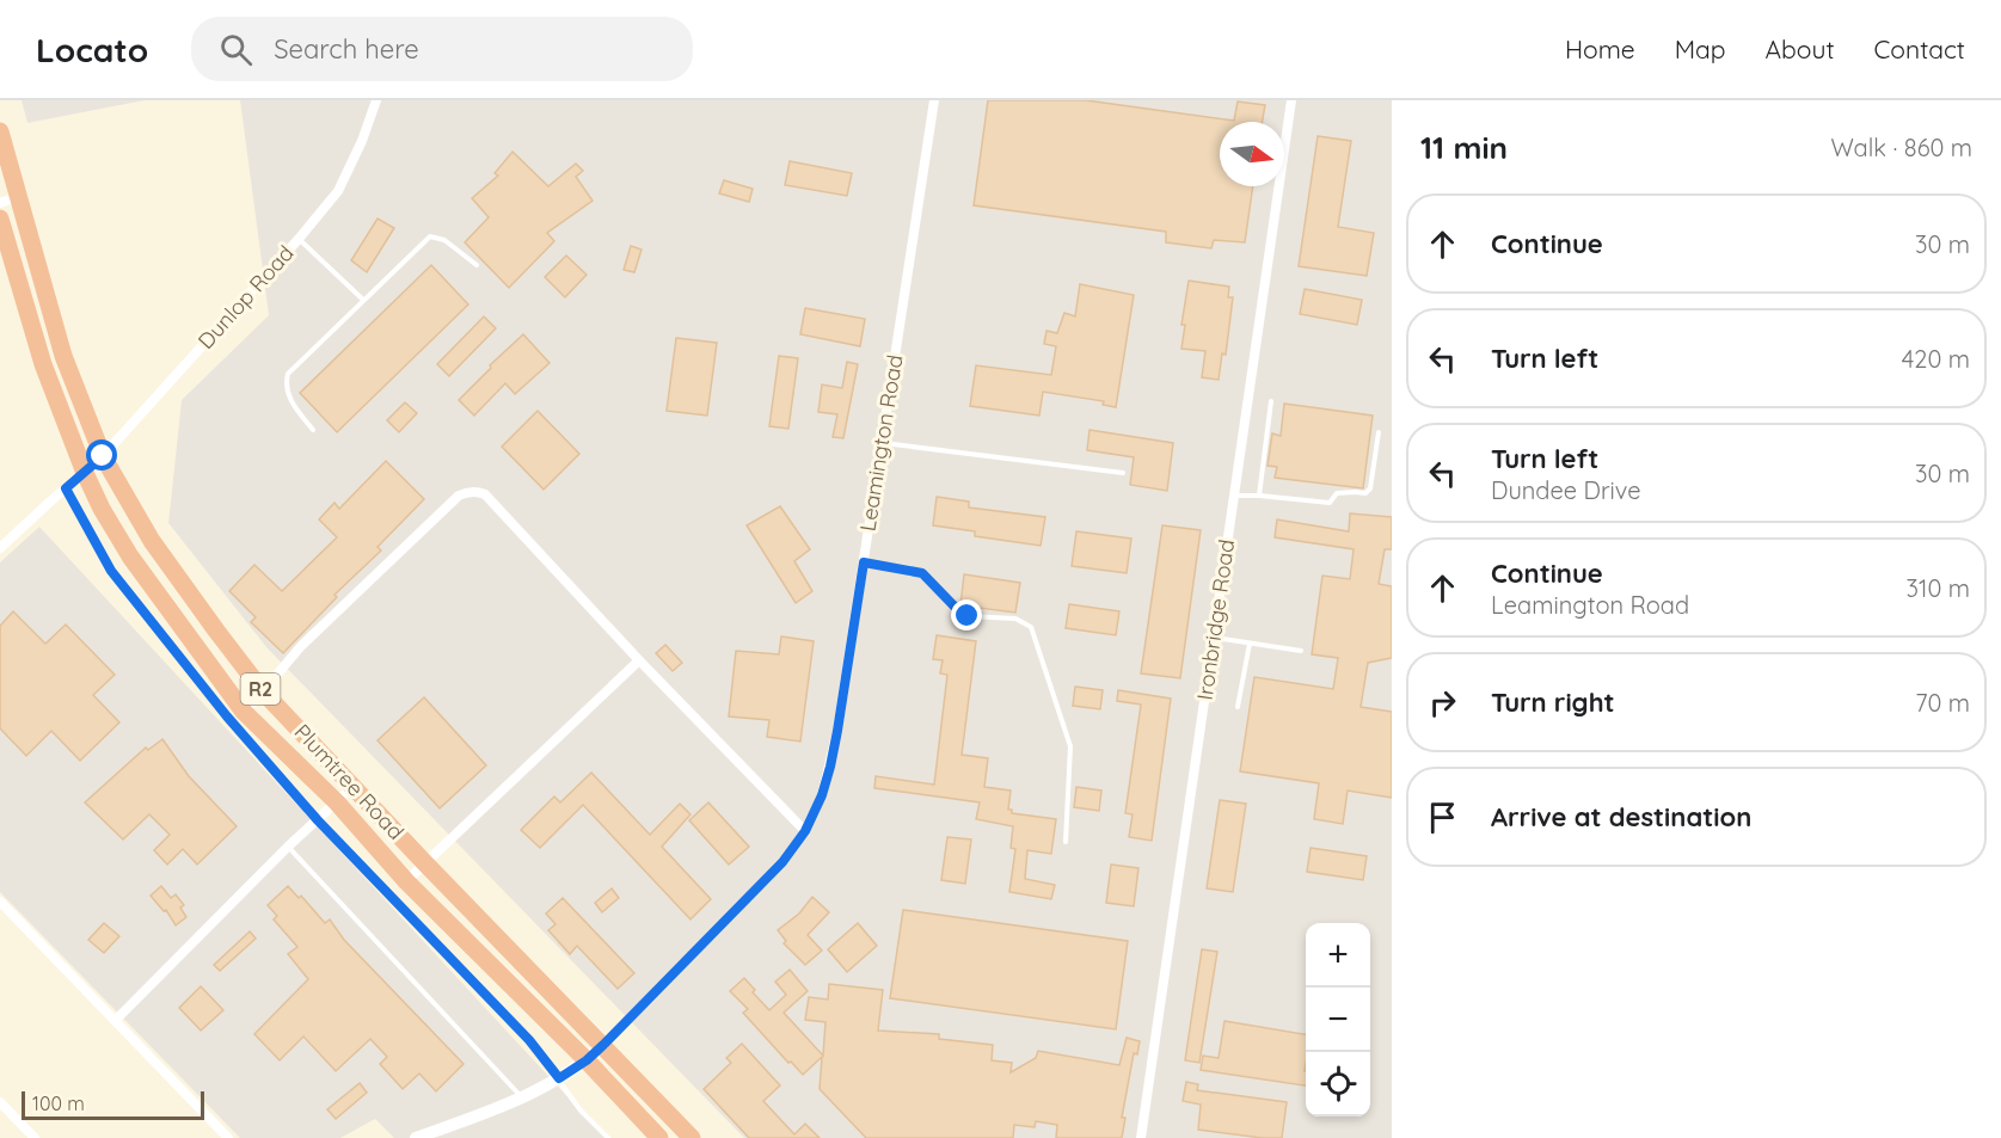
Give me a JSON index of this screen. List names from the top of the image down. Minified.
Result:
{"streets":{"highway":["R2","Plumtree Road"],"street":["Dunlop Road","Leamington Road","Ironbridge Road"]},"crossings":[["Dunlop Road","Plumtree Road"],["Leamington Road","Plumtree Road"]],"scale_bar":"100 m","north":"right","page":{"header":"Locato","search":"Search here","nav":["Home","Map","About","Contact"],"heading":["11 min","Walk · 860 m"],"list":[["Continue","30 m"],["Turn left","420 m"],["Turn left","Dundee Drive","30 m"],["Continue","Leamington Road","310 m"],["Turn right","70 m"],"Arrive at destination"],"map_buttons":["+","−"],"scale":"100 m"}}
